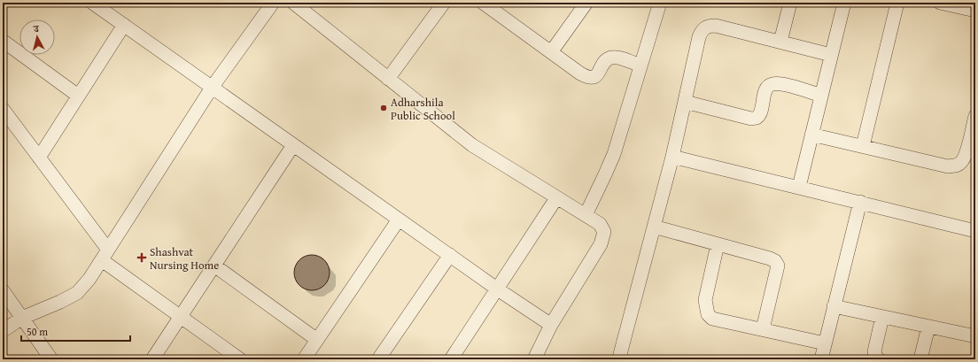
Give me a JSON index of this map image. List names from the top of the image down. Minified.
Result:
{"places":{"other":["Adharshila Public School"],"health":["Shashvat Nursing Home"]},"scale_bar":"50 m","north":"top"}
